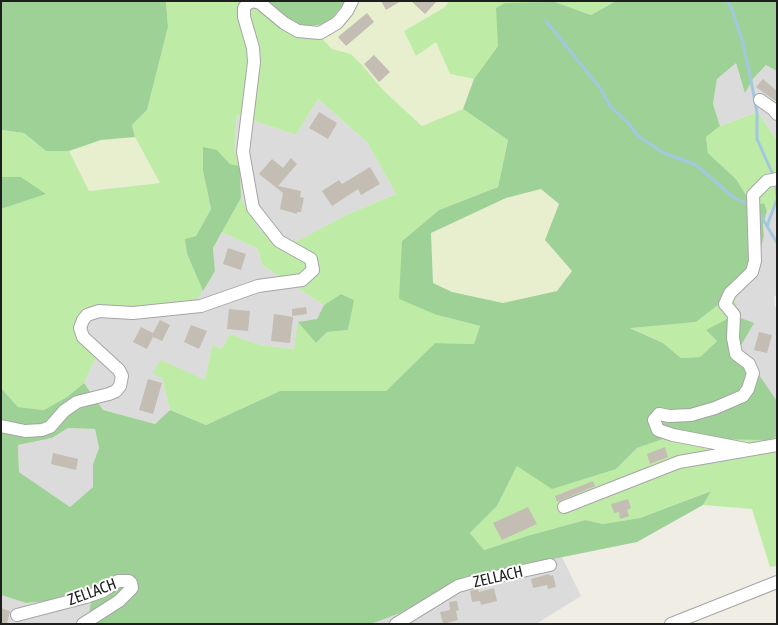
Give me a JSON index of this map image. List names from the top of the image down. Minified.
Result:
{"streets":{"street":["ZELLACH"]}}
